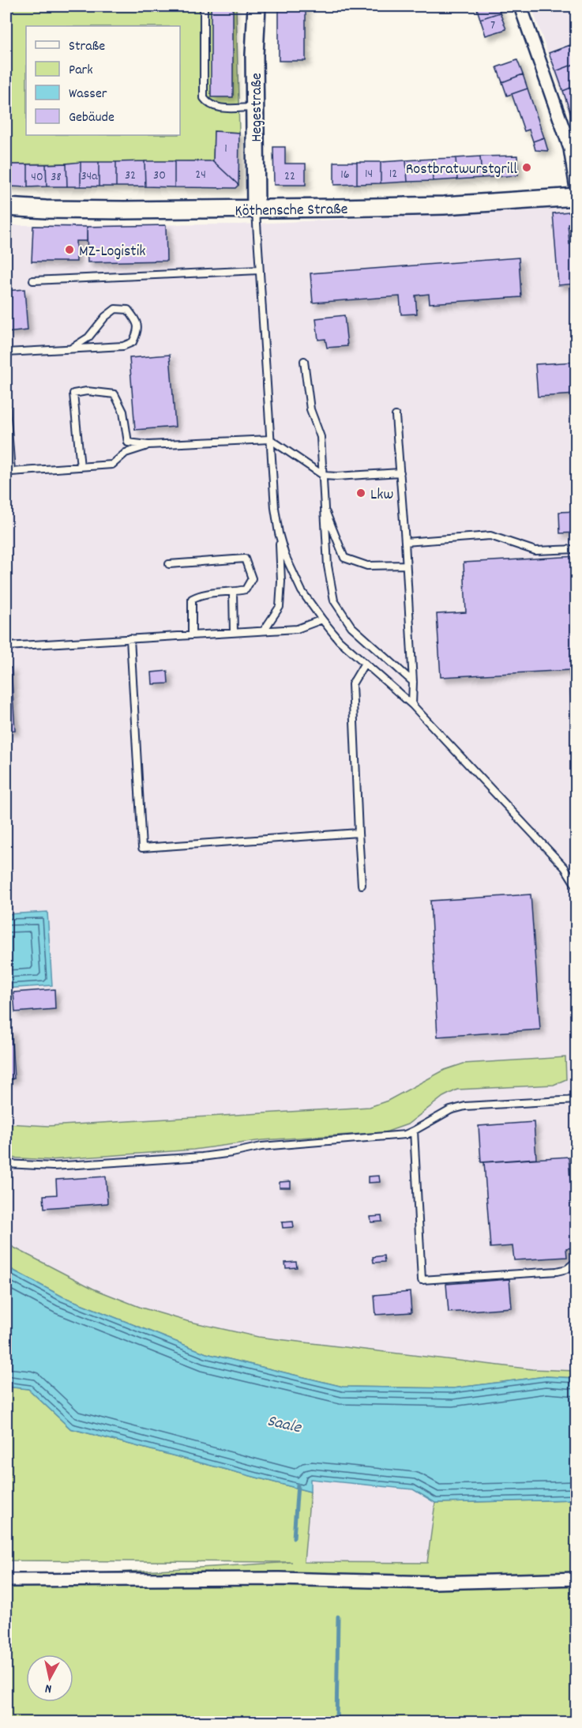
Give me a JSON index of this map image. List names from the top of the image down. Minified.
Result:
{"streets":{"main road":["Hegestraße","Köthensche Straße"]},"crossings":[["Hegestraße","Köthensche Straße"]],"water":["Saale"],"places":["Rostbratwurstgrill","MZ-Logistik","Lkw"],"house_numbers":["7","1","14","12","24","16","32","30","34a","22","40","38"],"legend":["Straße","Park","Wasser","Gebäude"],"north":"bottom"}
